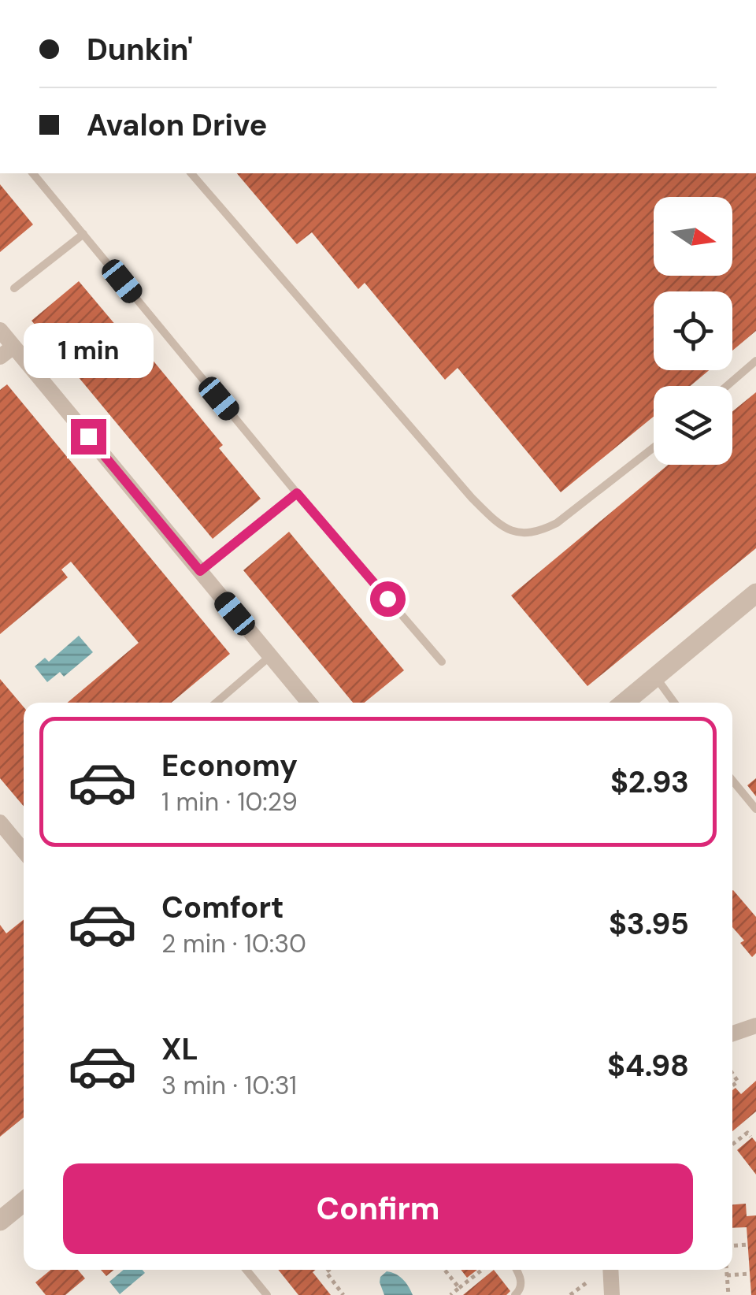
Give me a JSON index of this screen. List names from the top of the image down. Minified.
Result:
{"north":"right","page":{"banner":["Dunkin'","Avalon Drive"],"bubble":"1 min","list":[{"name":"Economy","note":"1 min · 10:29","value":"$2.93"},{"name":"Comfort","note":"2 min · 10:30","value":"$3.95"},{"name":"XL","note":"3 min · 10:31","value":"$4.98"}],"buttons":"Confirm"}}
